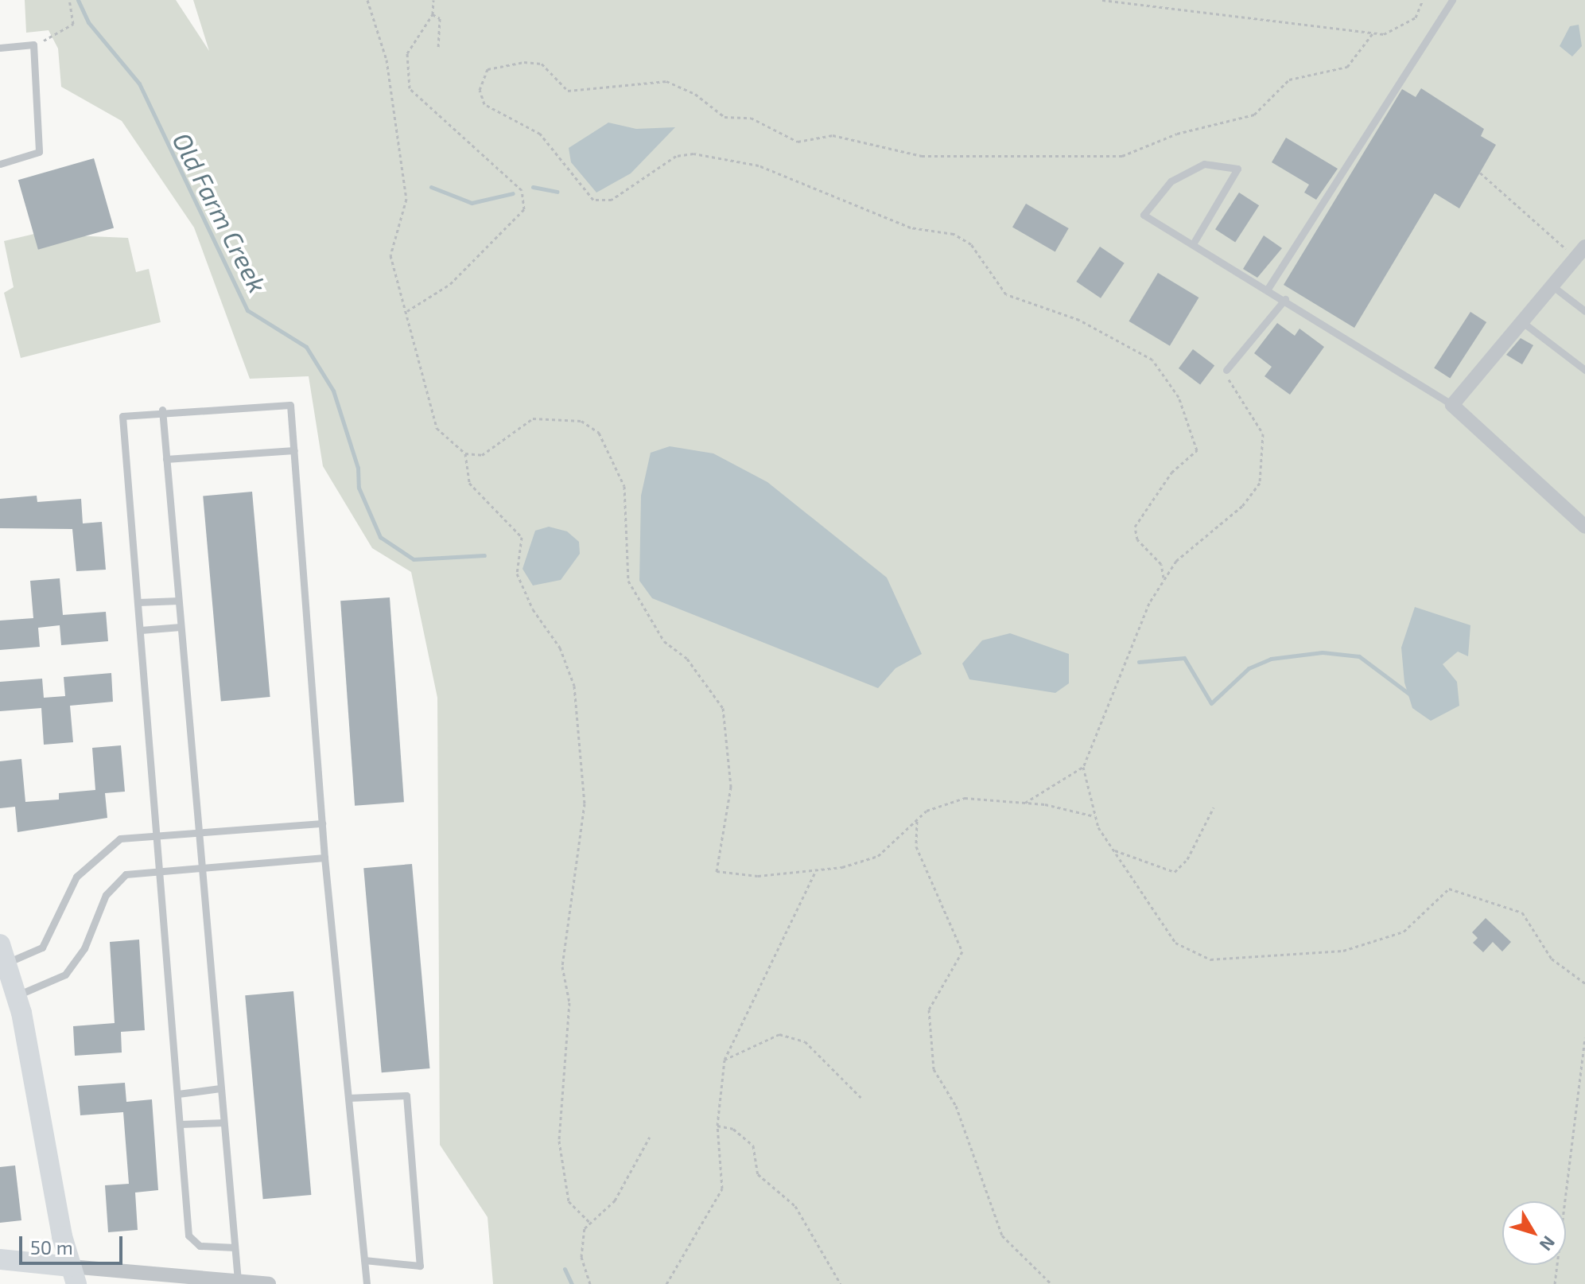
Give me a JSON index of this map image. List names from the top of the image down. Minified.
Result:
{"water":["Old Farm Creek"],"scale_bar":"50 m","north":"bottom right"}
